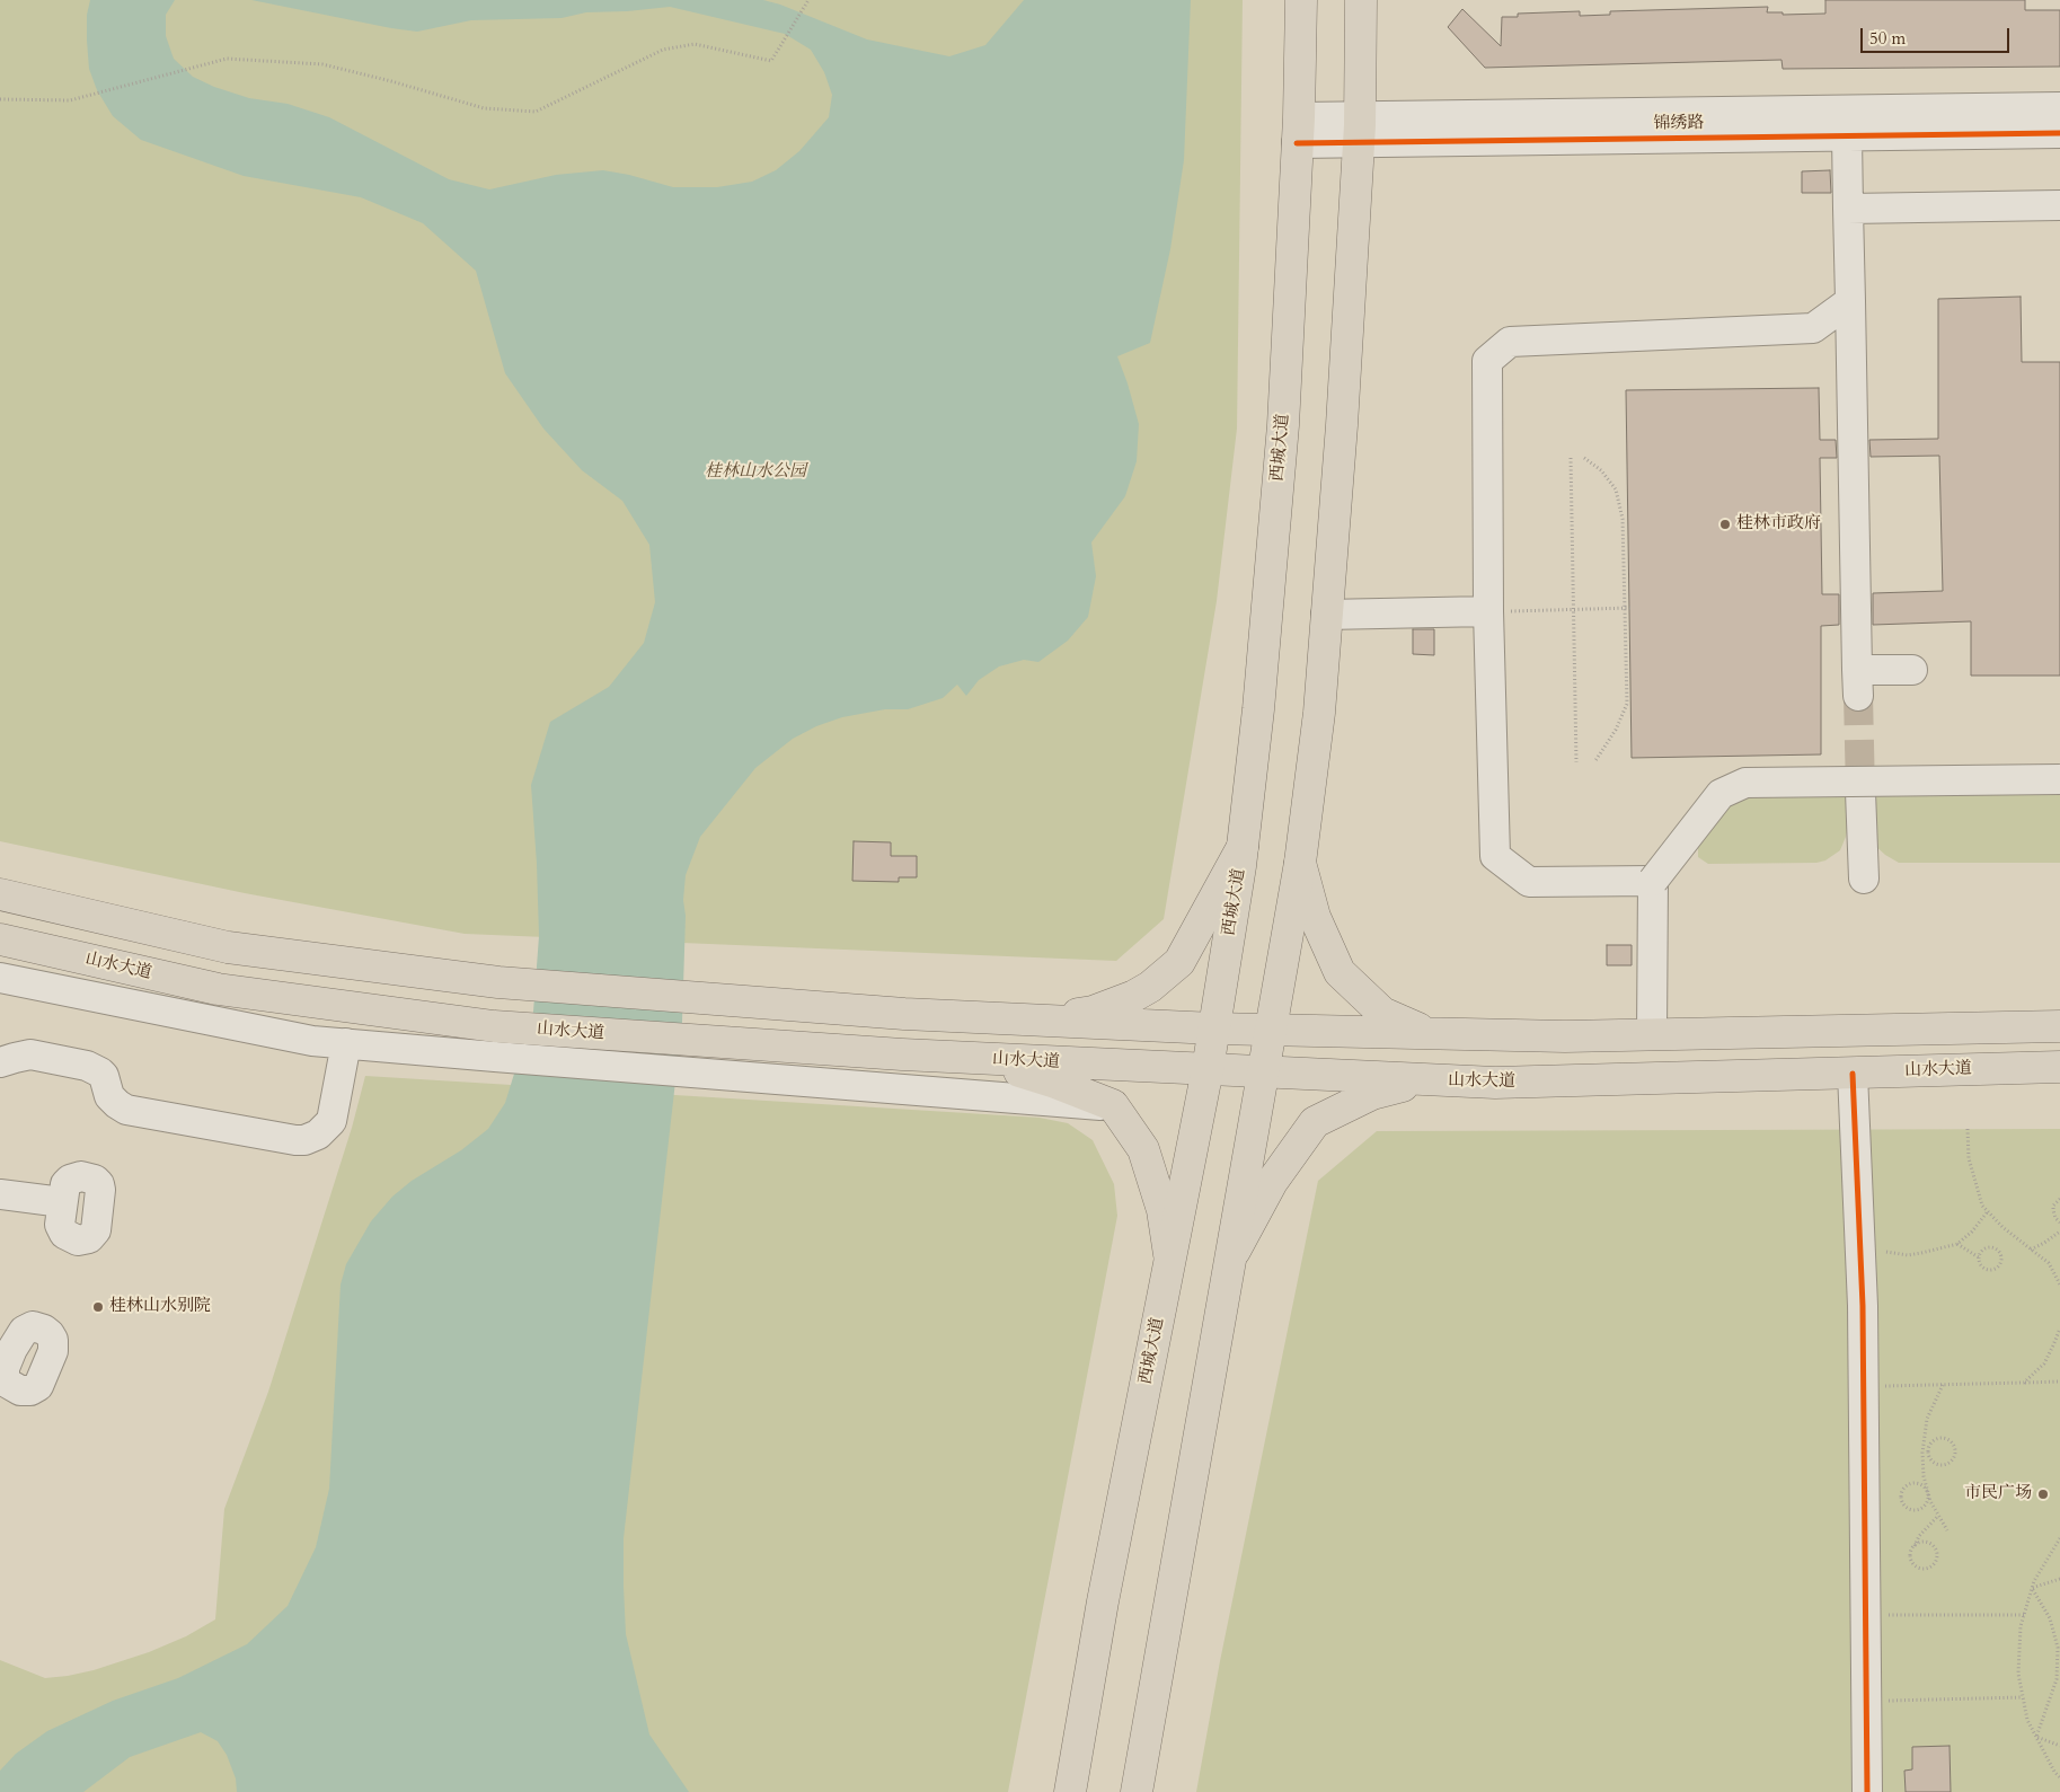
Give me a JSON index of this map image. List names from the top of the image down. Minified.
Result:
{"streets":{"main road":["西城大道","山水大道"],"street":["锦绣路"]},"crossings":[["锦绣路","西城大道"],["西城大道","山水大道"]],"parks":["桂林山水公园"],"places":["桂林市政府","桂林山水别院","市民广场"],"scale_bar":"50 m"}
